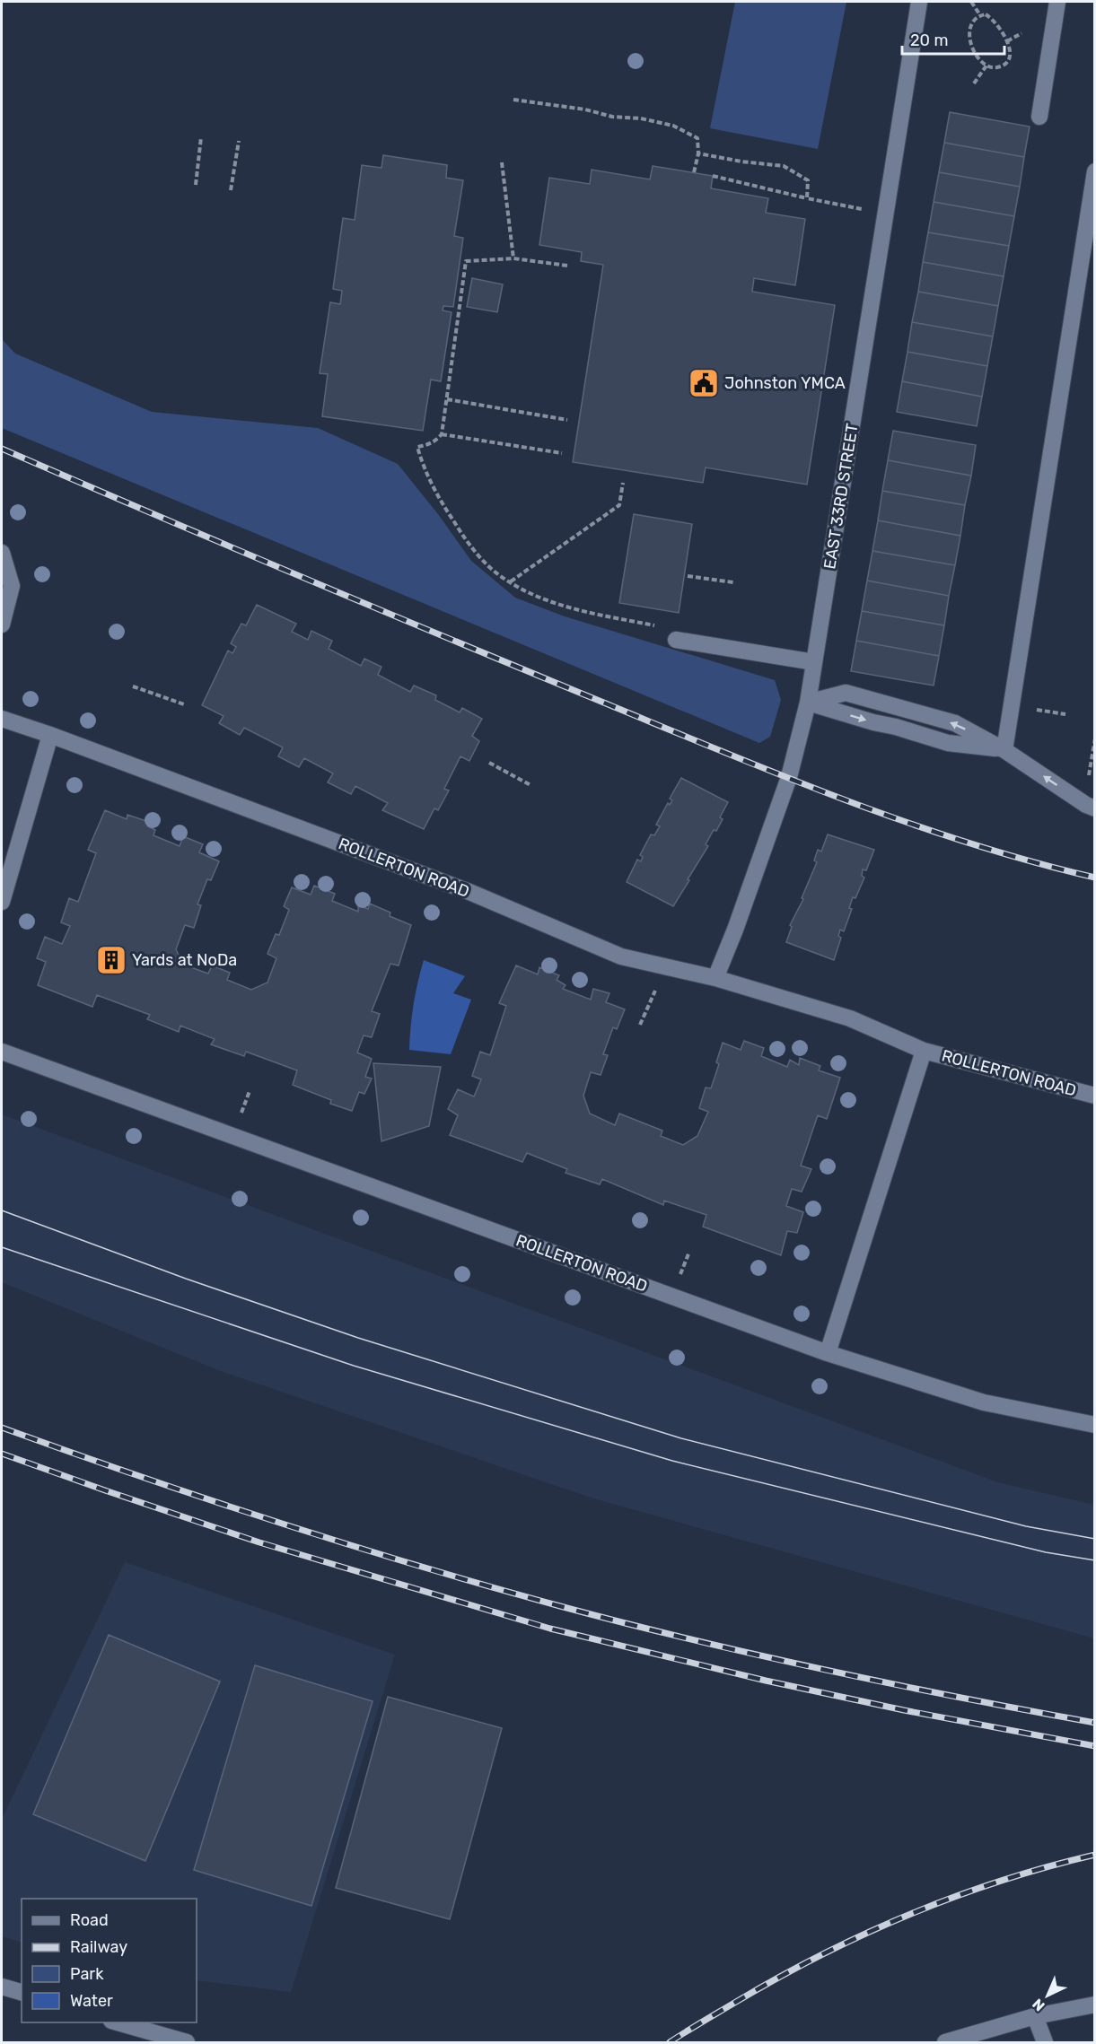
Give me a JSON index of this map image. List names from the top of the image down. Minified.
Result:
{"streets":{"street":["EAST 33RD STREET","ROLLERTON ROAD"]},"crossings":[["EAST 33RD STREET","ROLLERTON ROAD"]],"places":{"public building":["Johnston YMCA"],"building":["Yards at NoDa"]},"legend":["Road","Railway","Park","Water"],"scale_bar":"20 m","north":"bottom left"}
